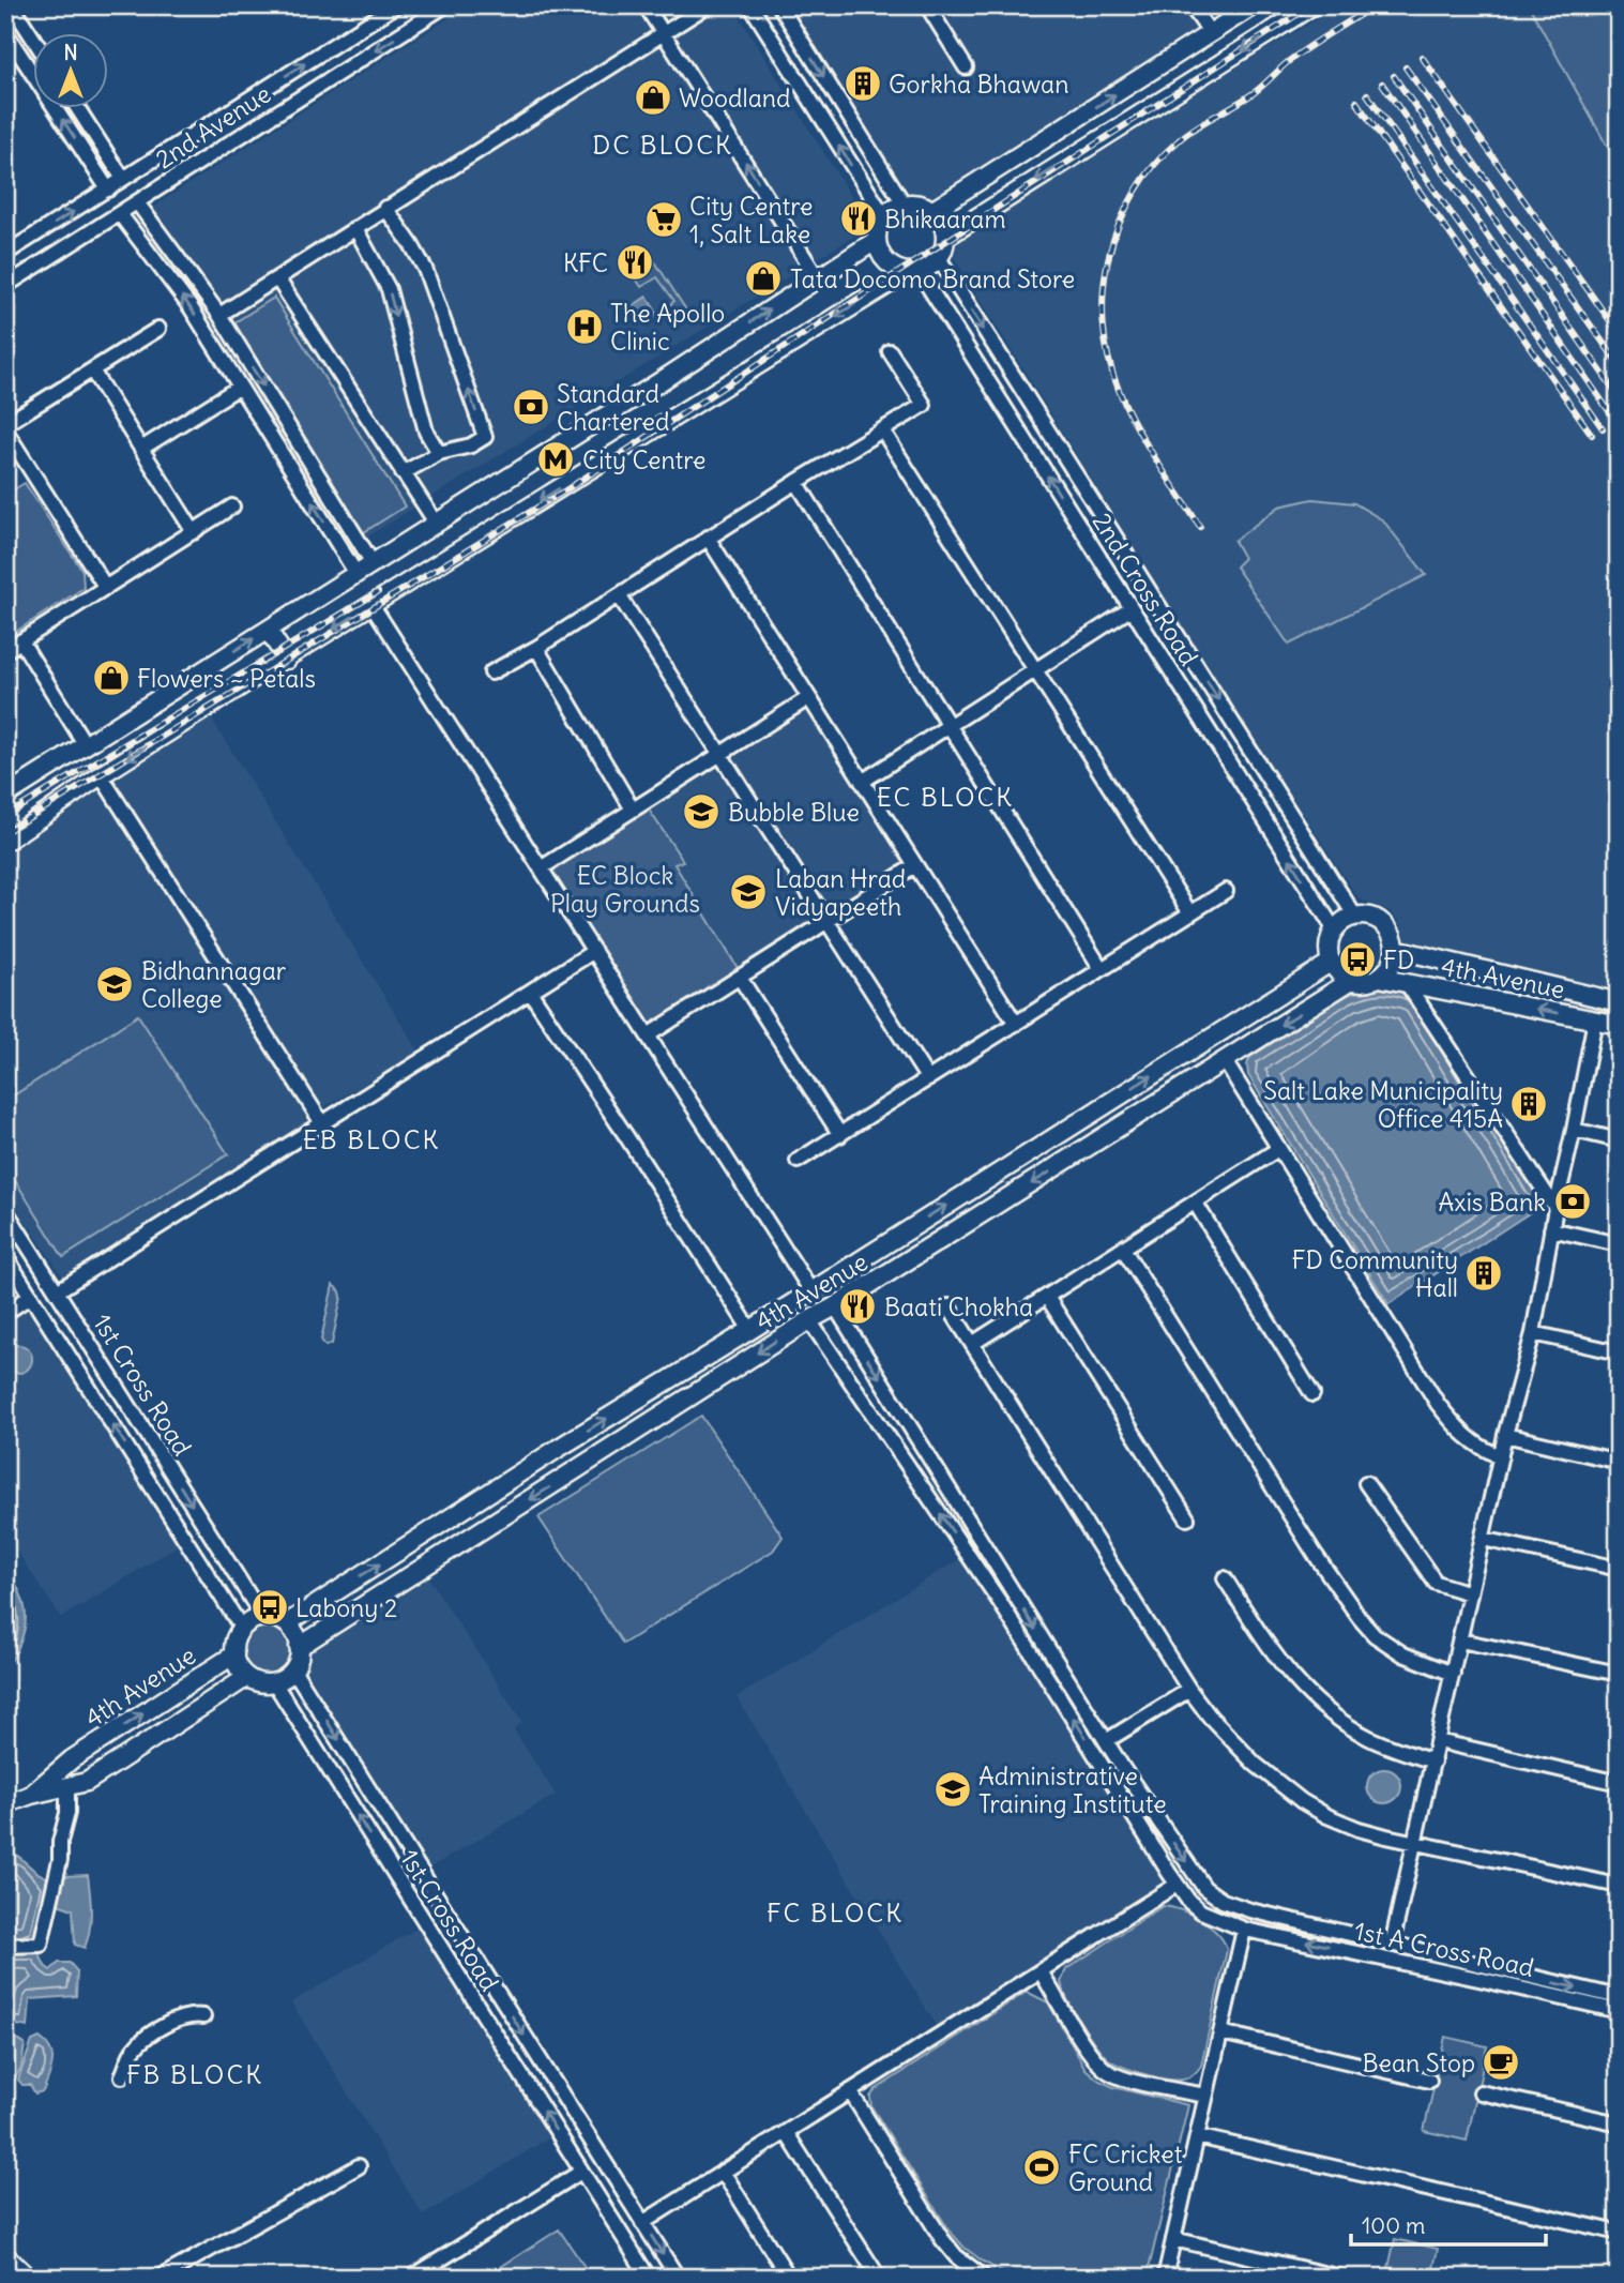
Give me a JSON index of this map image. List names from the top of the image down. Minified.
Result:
{"streets":{"main road":["4th Avenue"],"street":["2nd Avenue","2nd Cross Road","1st Cross Road","1st A Cross Road"]},"crossings":[["2nd Cross Road","4th Avenue"],["4th Avenue","1st Cross Road"],["4th Avenue","1st A Cross Road"]],"districts":["DC BLOCK","EC BLOCK","EB BLOCK","FC BLOCK","FB BLOCK"],"parks":["EC Block Play Grounds"],"places":{"building":["Gorkha Bhawan","Salt Lake Municipality Office 415A","FD Community Hall"],"shop":["Woodland","Tata Docomo Brand Store","Flowers ~ Petals"],"restaurant":["Bhikaaram","KFC","Baati Chokha"],"supermarket":["City Centre 1, Salt Lake"],"hospital":["The Apollo Clinic"],"bank":["Standard Chartered","Axis Bank"],"metro station":["City Centre"],"school or university":["Bubble Blue","Laban Hrad Vidyapeeth","Bidhannagar College","Administrative Training Institute"],"bus stop":["FD","Labony 2"],"cafe":["Bean Stop"],"sports":["FC Cricket Ground"]},"scale_bar":"100 m","north":"top"}
